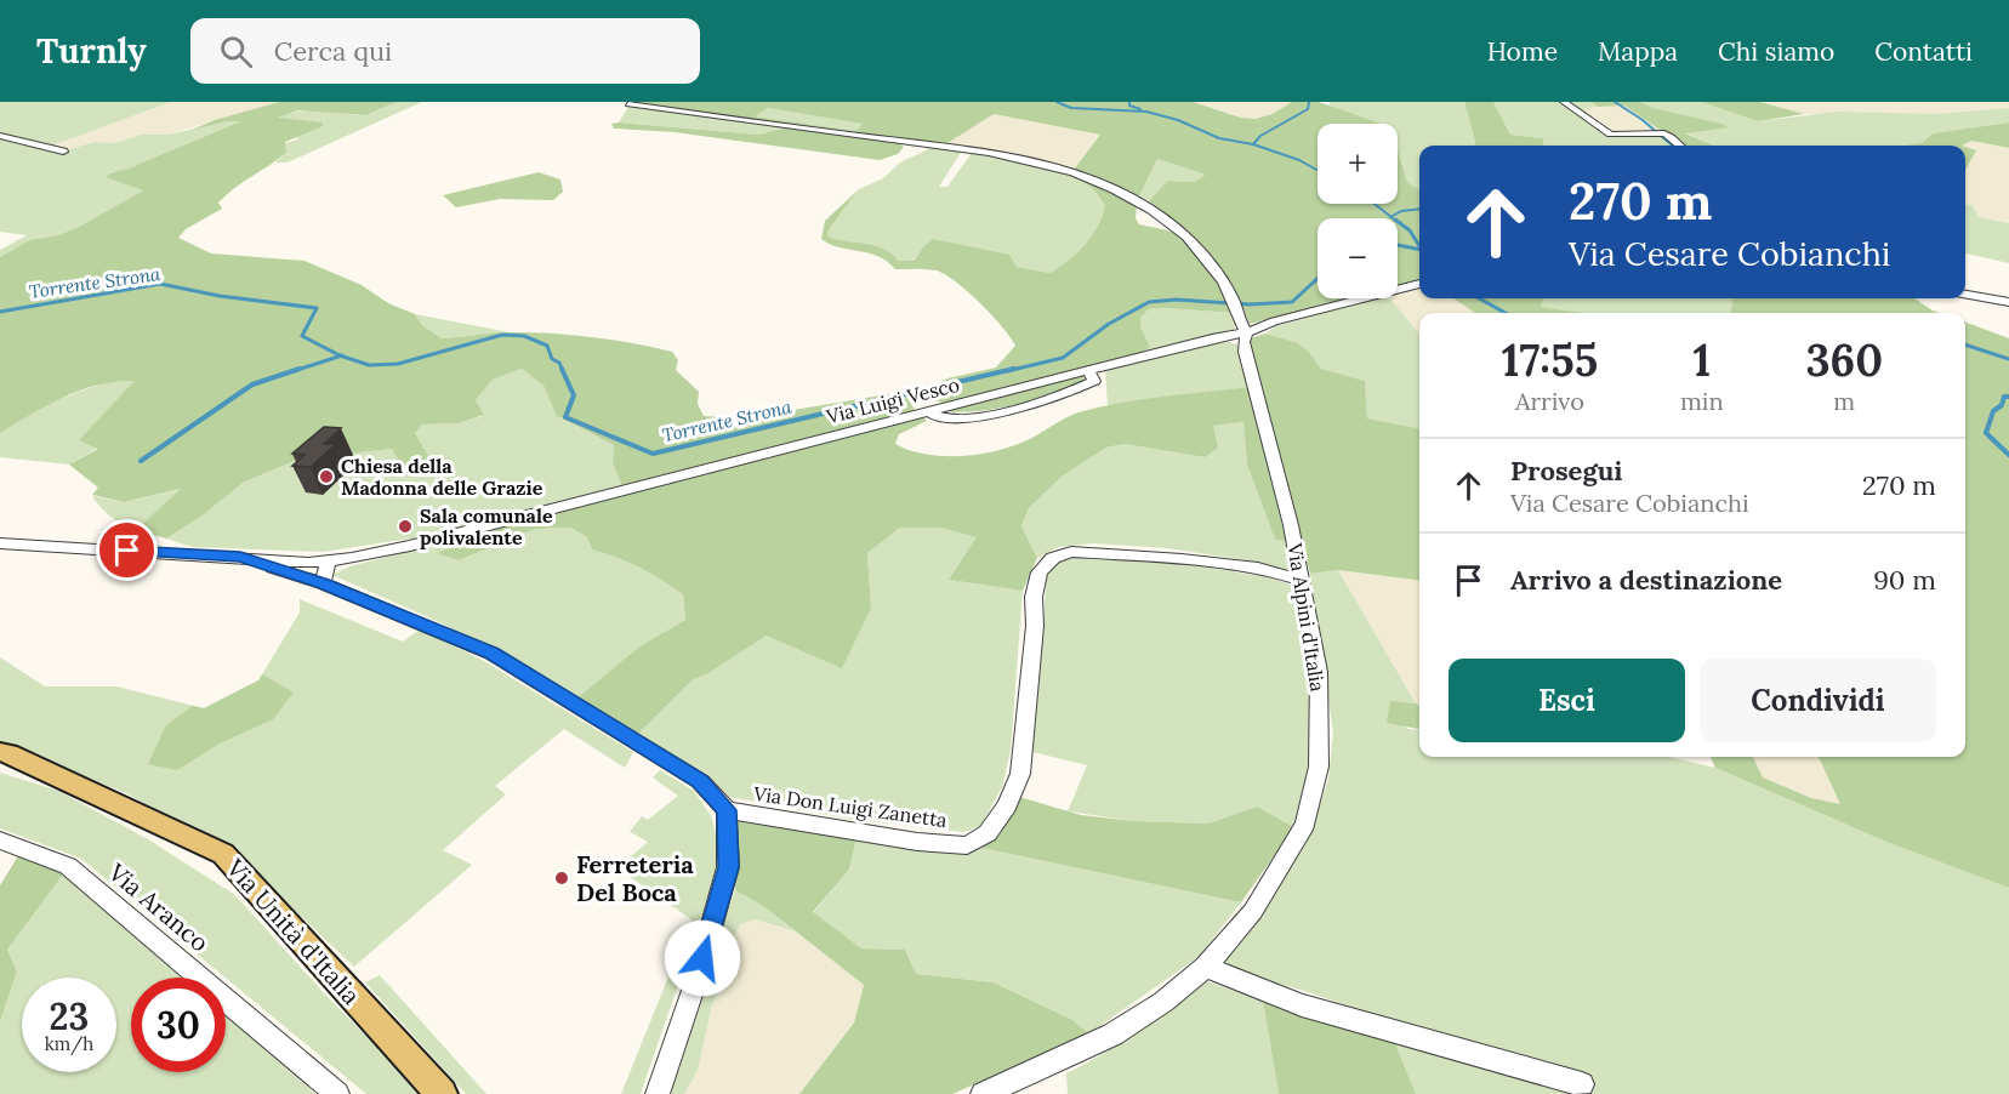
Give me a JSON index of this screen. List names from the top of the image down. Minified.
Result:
{"streets":{"main road":["Via Unità d'Italia"],"street":["Via Luigi Vesco","Via Alpini d'Italia","Via Don Luigi Zanetta","Via Aranco"]},"crossings":[["Via Luigi Vesco","Via Alpini d'Italia"],["Via Alpini d'Italia","Via Don Luigi Zanetta"]],"water":["Torrente Strona"],"places":["Chiesa della Madonna delle Grazie","Sala comunale polivalente","Ferreteria Del Boca"],"page":{"header":"Turnly","search":"Cerca qui","nav":["Home","Mappa","Chi siamo","Contatti"],"map_buttons":["+","−"],"turn":["270 m","Via Cesare Cobianchi"],"eta":["17:55","Arrivo","1","min","360","m"],"list":[{"name":"Prosegui","note":"Via Cesare Cobianchi","value":"270 m"},{"name":"Arrivo a destinazione","value":"90 m"}],"buttons":["Esci","Condividi"],"speed":"23 km/h","limit":"30"}}
